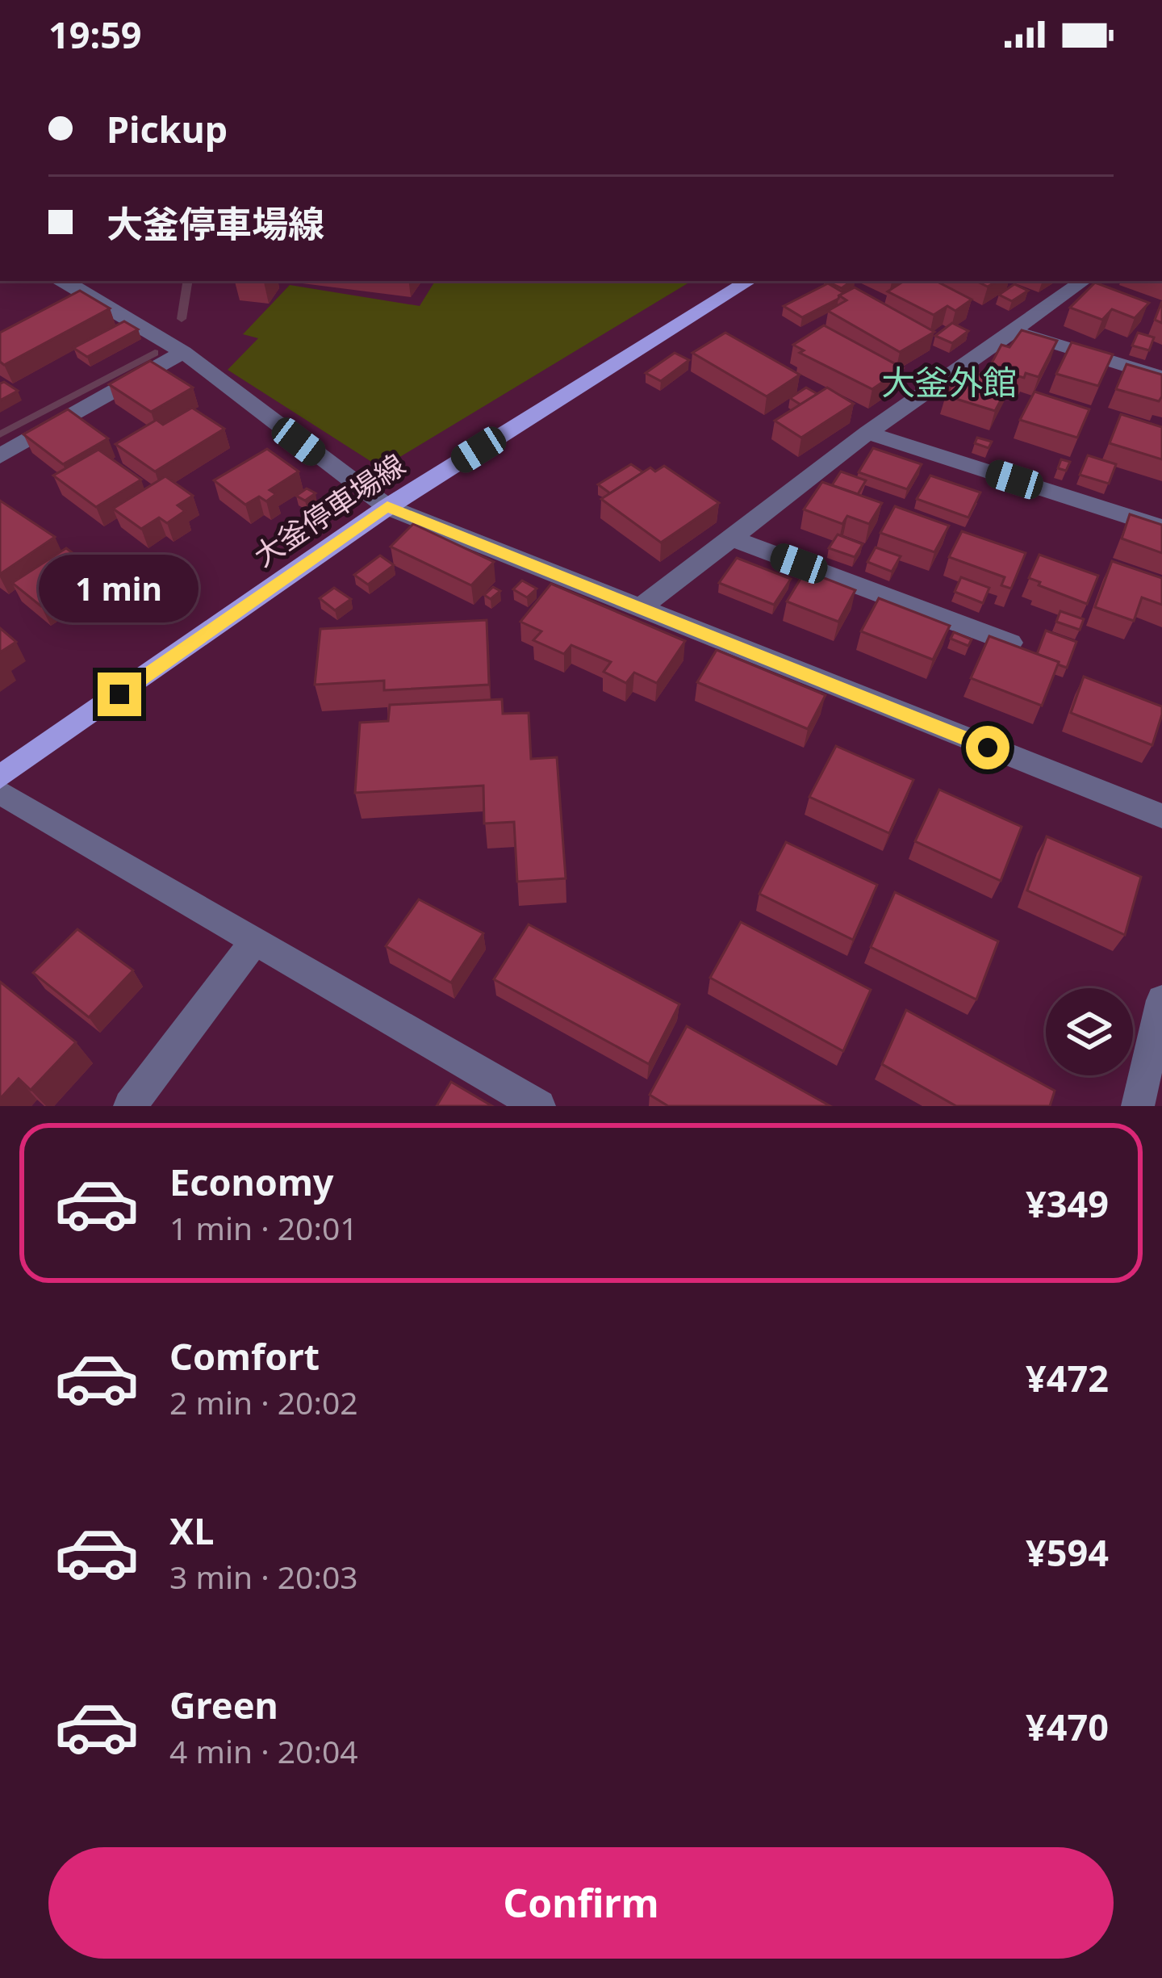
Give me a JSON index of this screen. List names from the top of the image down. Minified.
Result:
{"streets":{"main road":["大釜停車場線"]},"districts":["大釜外館"],"page":{"status":"19:59","banner":["Pickup","大釜停車場線"],"bubble":"1 min","list":[{"name":"Economy","note":"1 min · 20:01","value":"¥349"},{"name":"Comfort","note":"2 min · 20:02","value":"¥472"},{"name":"XL","note":"3 min · 20:03","value":"¥594"},{"name":"Green","note":"4 min · 20:04","value":"¥470"}],"buttons":"Confirm"}}
